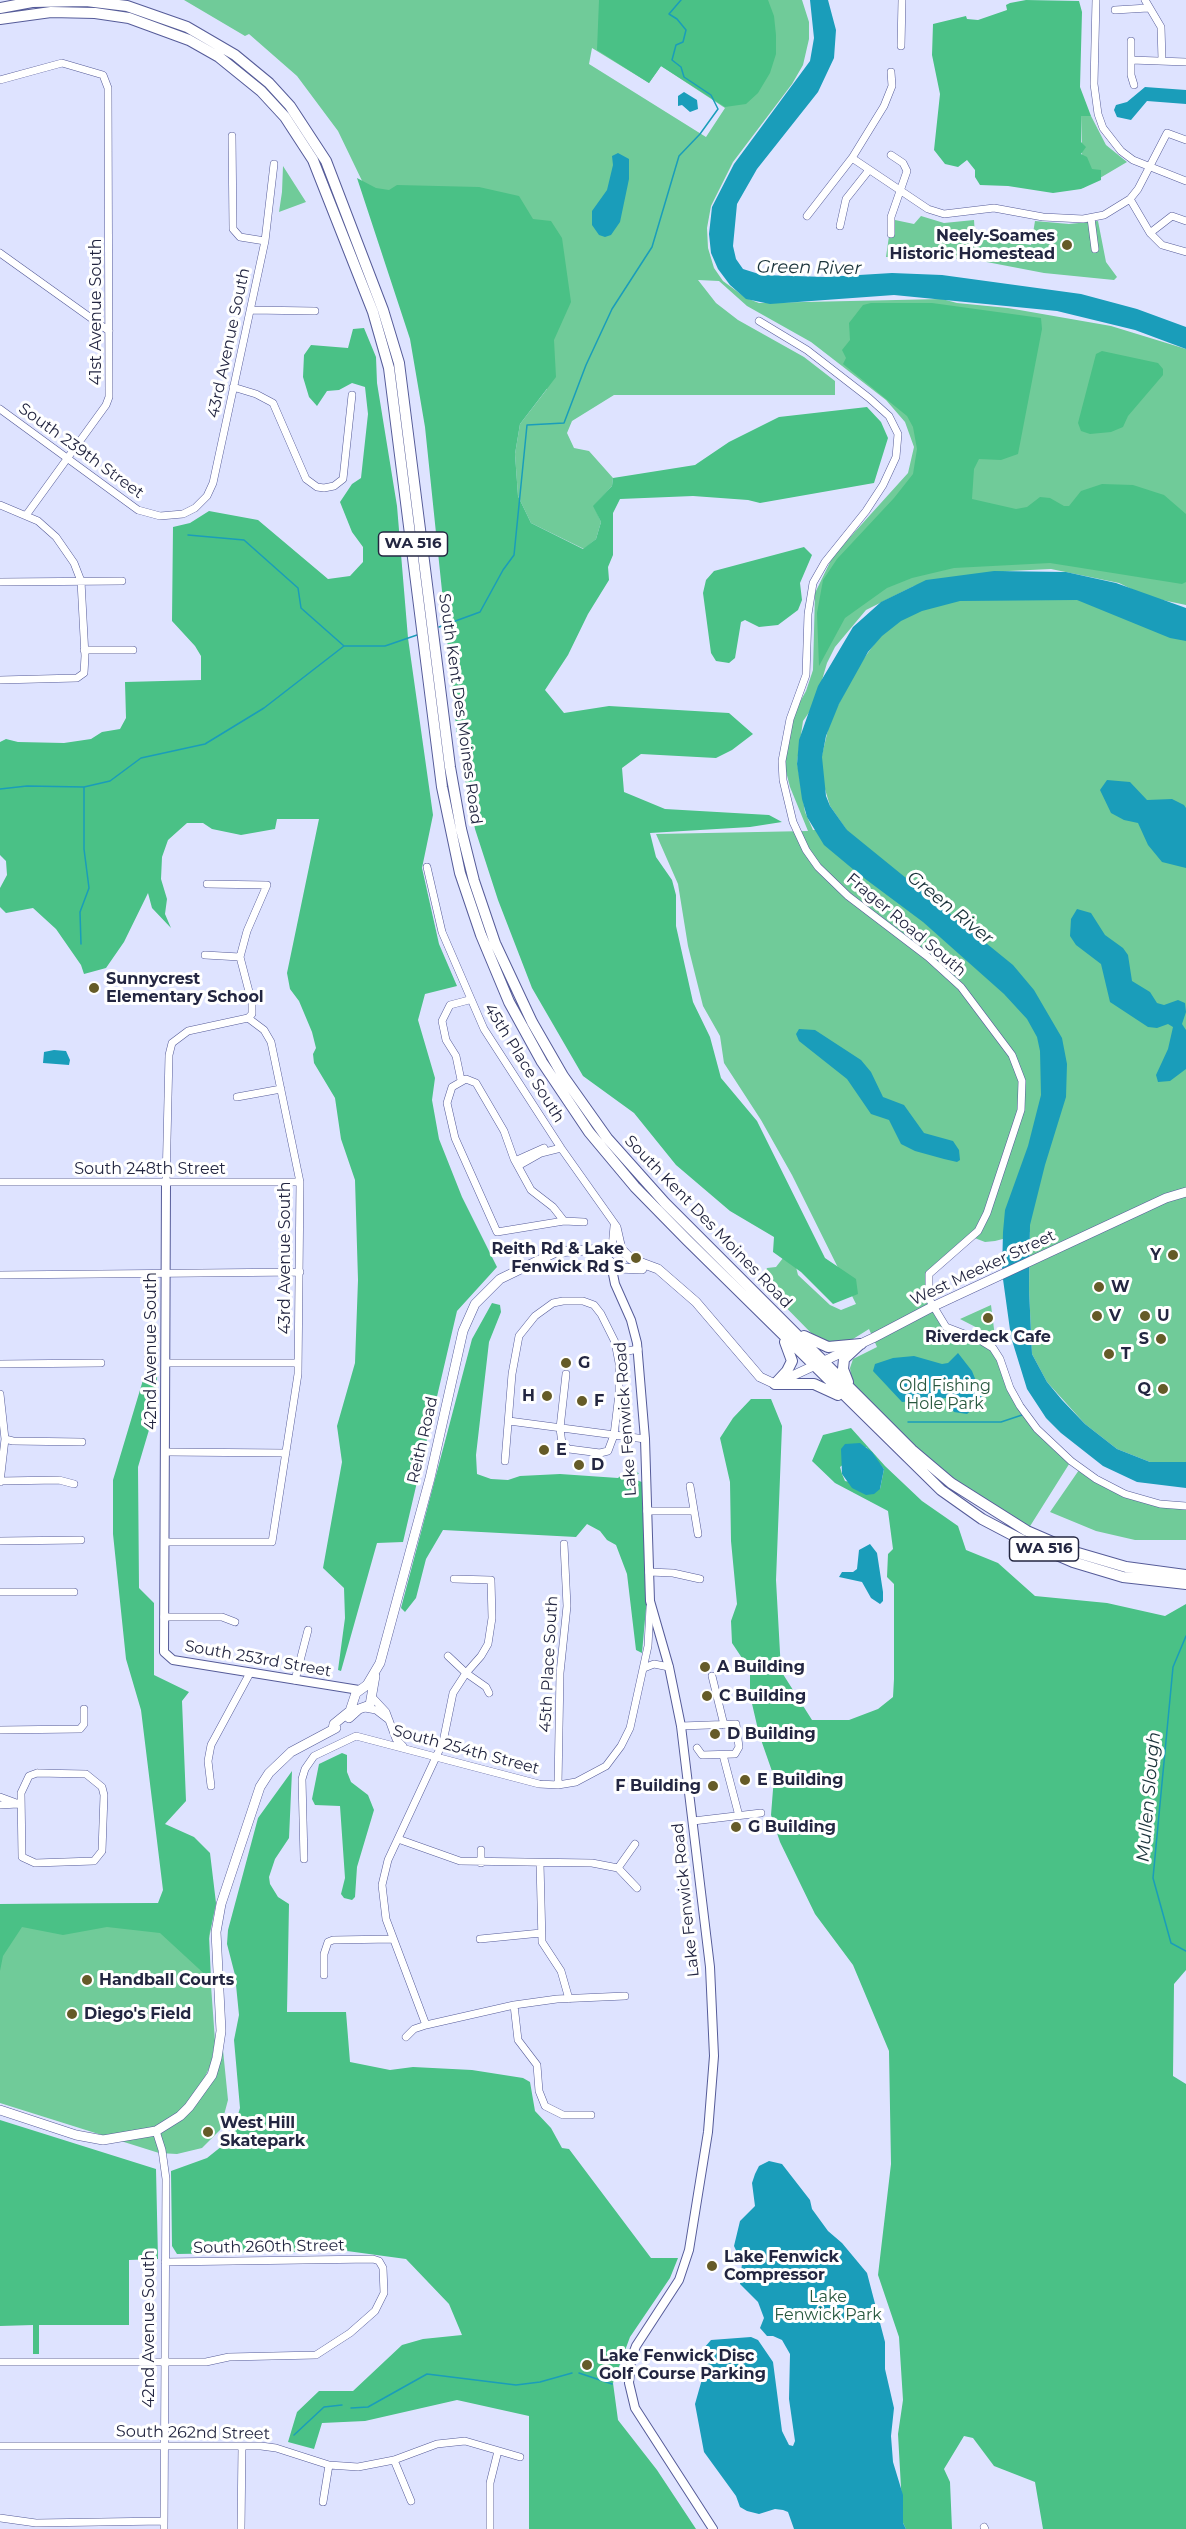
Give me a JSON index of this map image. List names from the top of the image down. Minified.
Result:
{"streets":{"highway":["WA 516","South Kent Des Moines Road"],"main road":["West Meeker Street","Reith Road"],"street":["41st Avenue South","43rd Avenue South","South 239th Street","Frager Road South","45th Place South","South 248th Street","42nd Avenue South","Lake Fenwick Road","South 253rd Street","South 254th Street","South 260th Street","South 262nd Street"]},"crossings":[["41st Avenue South","South 239th Street"],["43rd Avenue South","South 239th Street"],["43rd Avenue South","South 248th Street"],["43rd Avenue South","42nd Avenue South"],["South Kent Des Moines Road","West Meeker Street"],["Frager Road South","West Meeker Street"],["45th Place South","Lake Fenwick Road"],["45th Place South","Reith Road"],["45th Place South","South 254th Street"],["South 248th Street","42nd Avenue South"],["42nd Avenue South","South 253rd Street"],["42nd Avenue South","South 260th Street"],["42nd Avenue South","South 262nd Street"],["Lake Fenwick Road","Reith Road"],["Lake Fenwick Road","South 254th Street"],["Reith Road","South 253rd Street"]],"water":["Green River","Mullen Slough"],"parks":["Old Fishing Hole Park","Lake Fenwick Park"],"places":["Neely-Soames Historic Homestead","Sunnycrest Elementary School","Y","Reith Rd & Lake Fenwick Rd S","W","V","U","Riverdeck Cafe","S","T","G","Q","H","F","E","D","A Building","C Building","D Building","E Building","F Building","G Building","Handball Courts","Diego's Field","West Hill Skatepark","Lake Fenwick Compressor","Lake Fenwick Disc Golf Course Parking"]}
